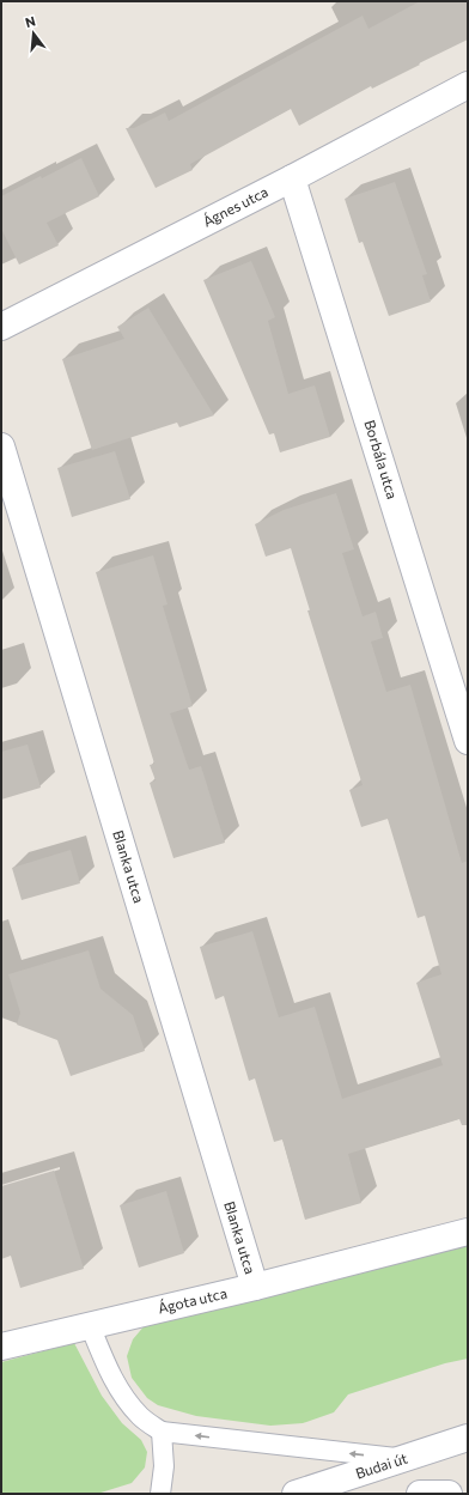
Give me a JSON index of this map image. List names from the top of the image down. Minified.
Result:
{"streets":{"street":["Ágnes utca","Borbála utca","Blanka utca","Ágota utca","Budai út"]},"crossings":[["Ágnes utca","Borbála utca"],["Blanka utca","Ágota utca"]],"north":"top"}
